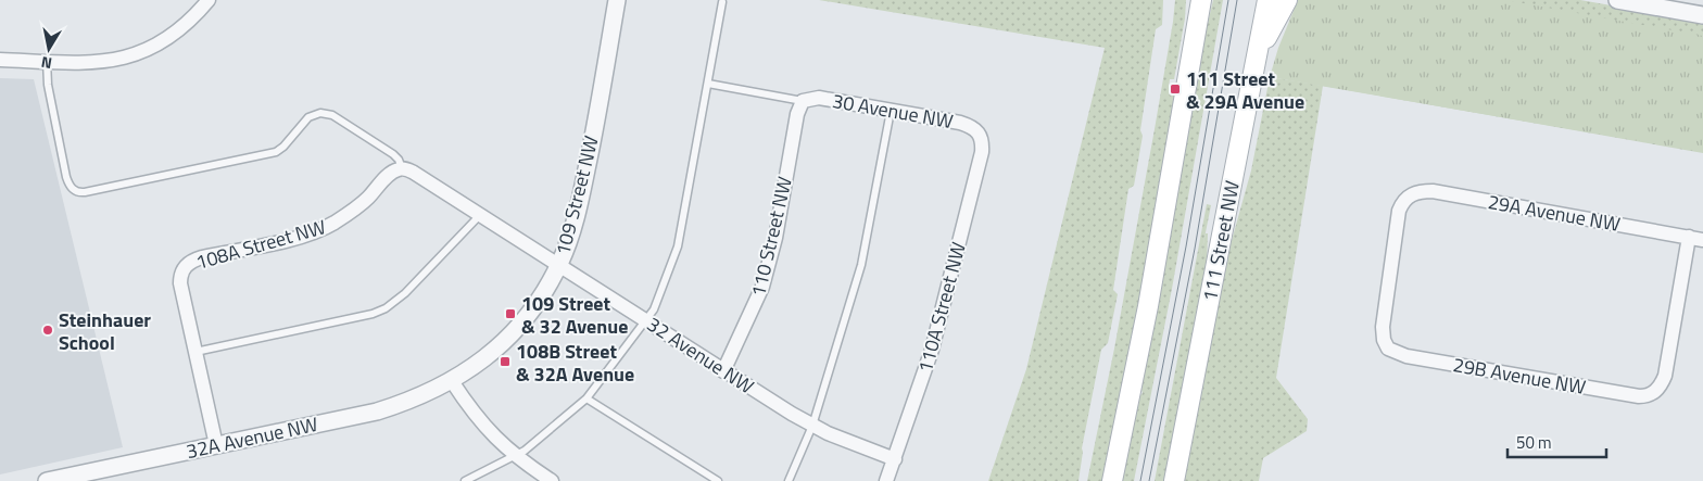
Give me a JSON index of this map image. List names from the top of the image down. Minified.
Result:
{"streets":{"main road":["111 Street NW"],"street":["30 Avenue NW","109 Street NW","29A Avenue NW","110 Street NW","108A Street NW","110A Street NW","32 Avenue NW","29B Avenue NW","32A Avenue NW"]},"crossings":[["30 Avenue NW","110 Street NW"],["30 Avenue NW","110A Street NW"],["109 Street NW","32 Avenue NW"],["109 Street NW","32A Avenue NW"],["29A Avenue NW","29B Avenue NW"],["110 Street NW","32 Avenue NW"],["108A Street NW","32 Avenue NW"],["108A Street NW","32A Avenue NW"],["110A Street NW","32 Avenue NW"]],"places":{"transit":["111 Street & 29A Avenue","109 Street & 32 Avenue","108B Street & 32A Avenue"],"other":["Steinhauer School"]},"scale_bar":"50 m","north":"bottom"}
